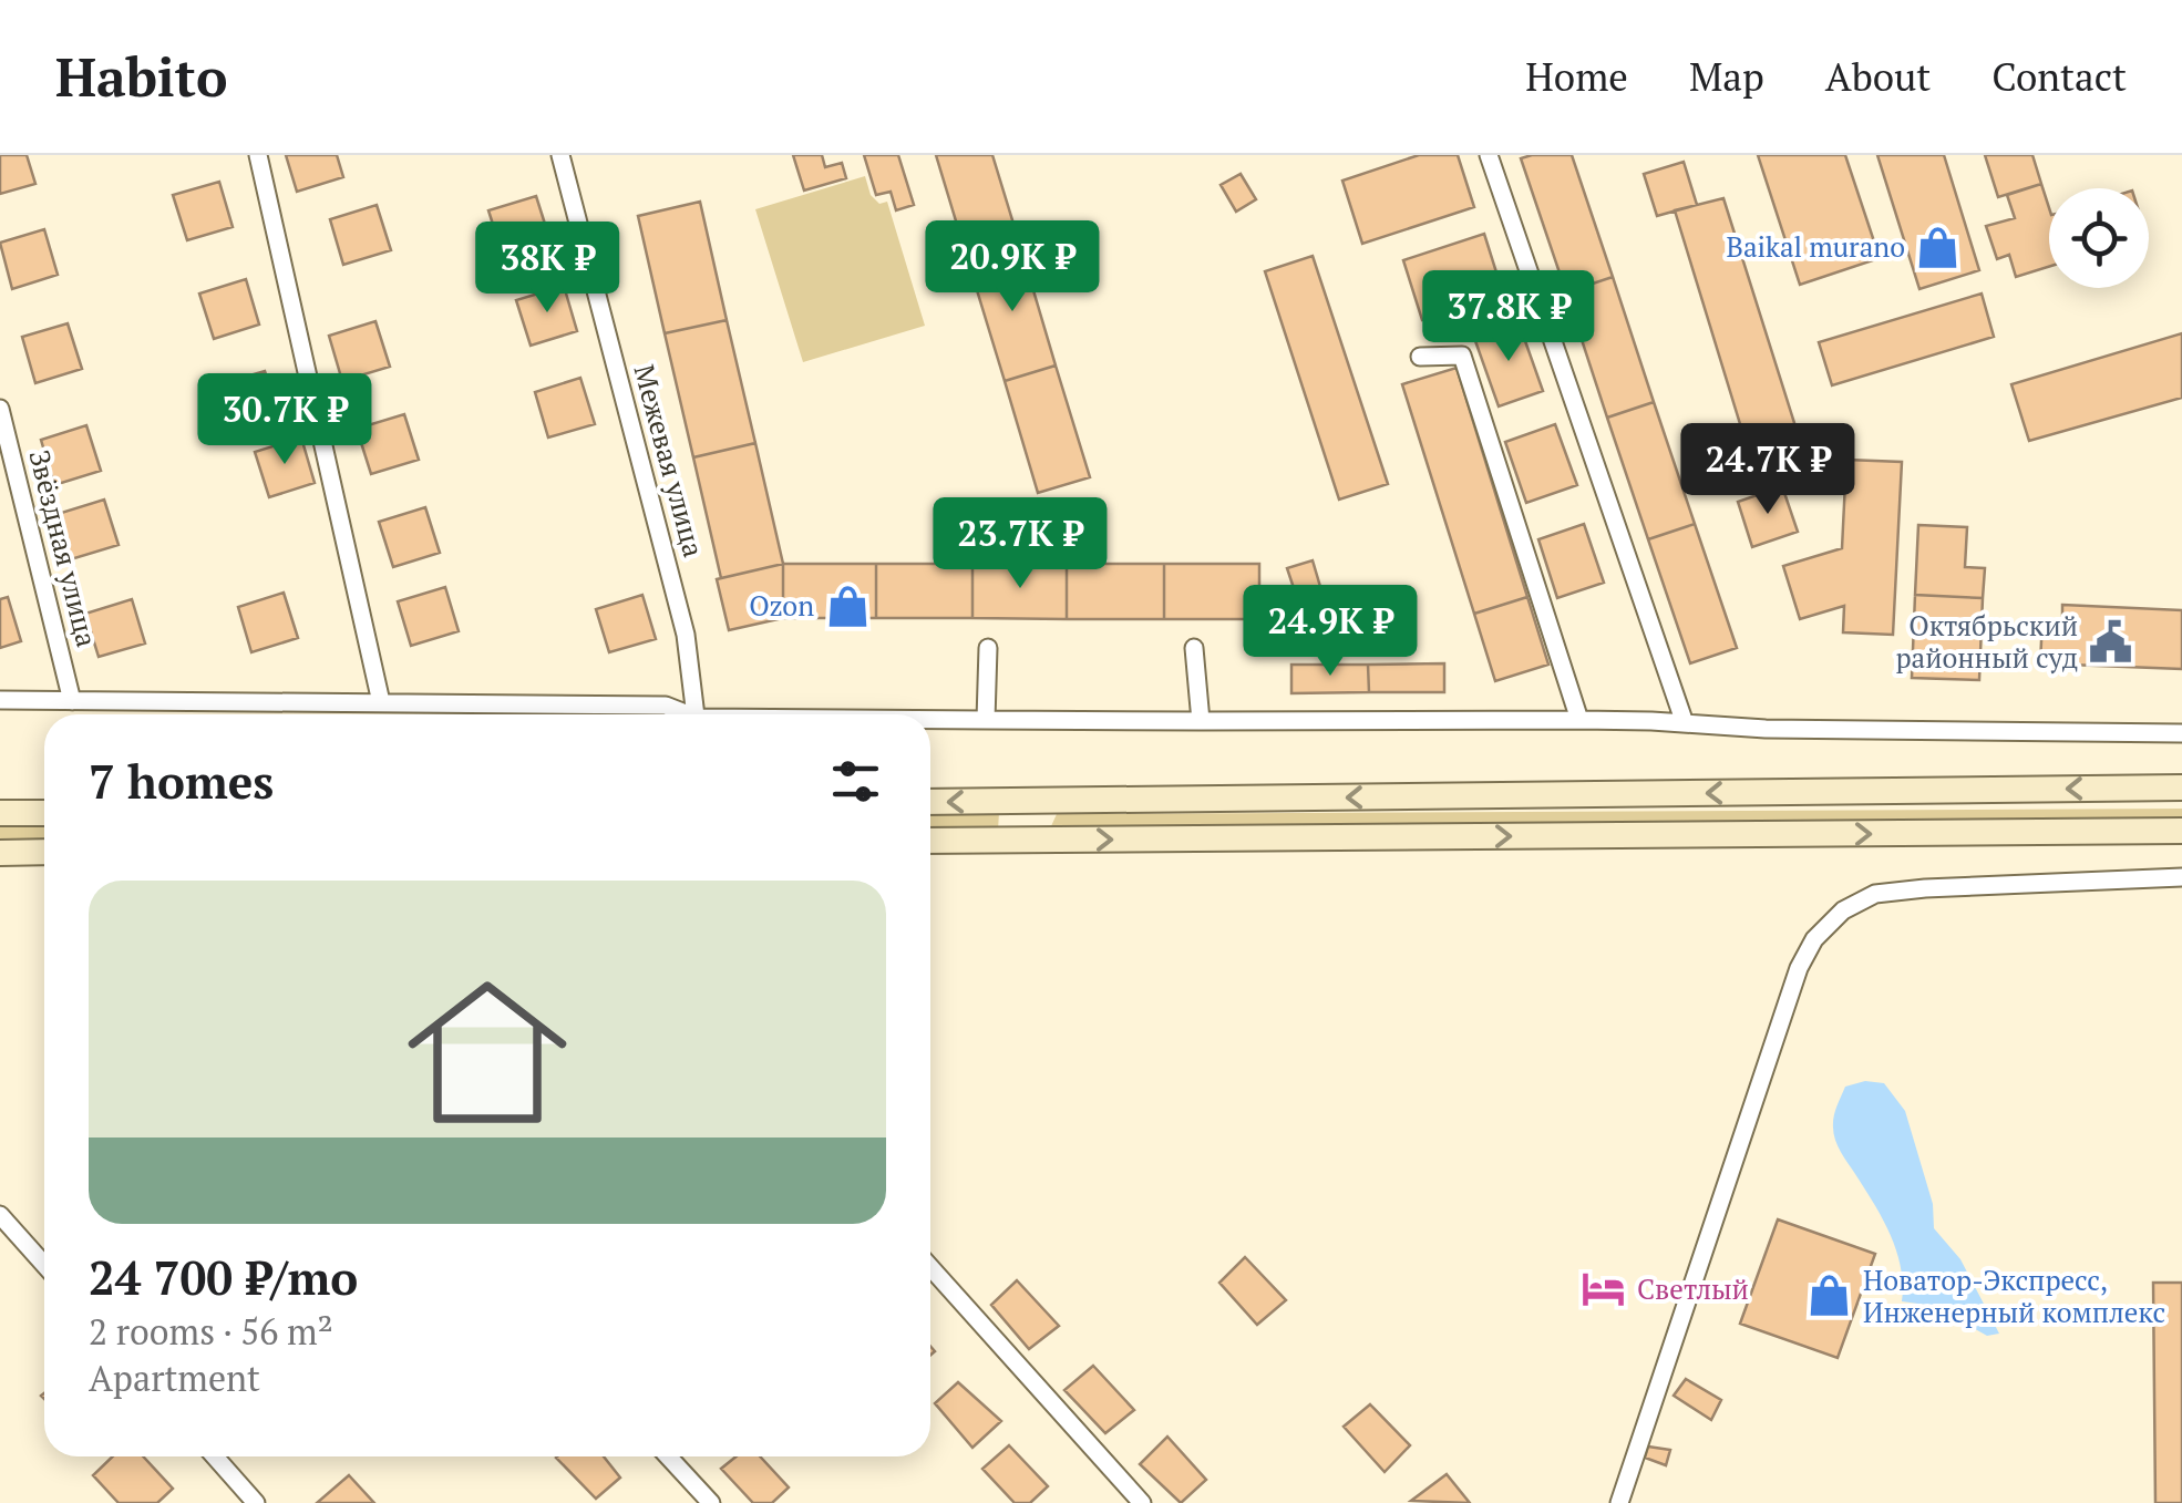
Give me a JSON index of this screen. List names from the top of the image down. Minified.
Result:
{"streets":{"street":["Межевая улица","Звёздная улица"]},"places":{"shop":["Baikal murano","Ozon","Новатор-Экспресс, Инженерный комплекс"],"public building":["Октябрьский районный суд"],"hotel":["Светлый"]},"page":{"header":"Habito","nav":["Home","Map","About","Contact"],"price":["20.9K ₽","38K ₽","37.8K ₽","30.7K ₽","24.7K ₽","23.7K ₽","24.9K ₽"],"heading":"7 homes","list":[{"name":"24 700 ₽/mo","note":"2 rooms · 56 m² · Apartment"}]}}
